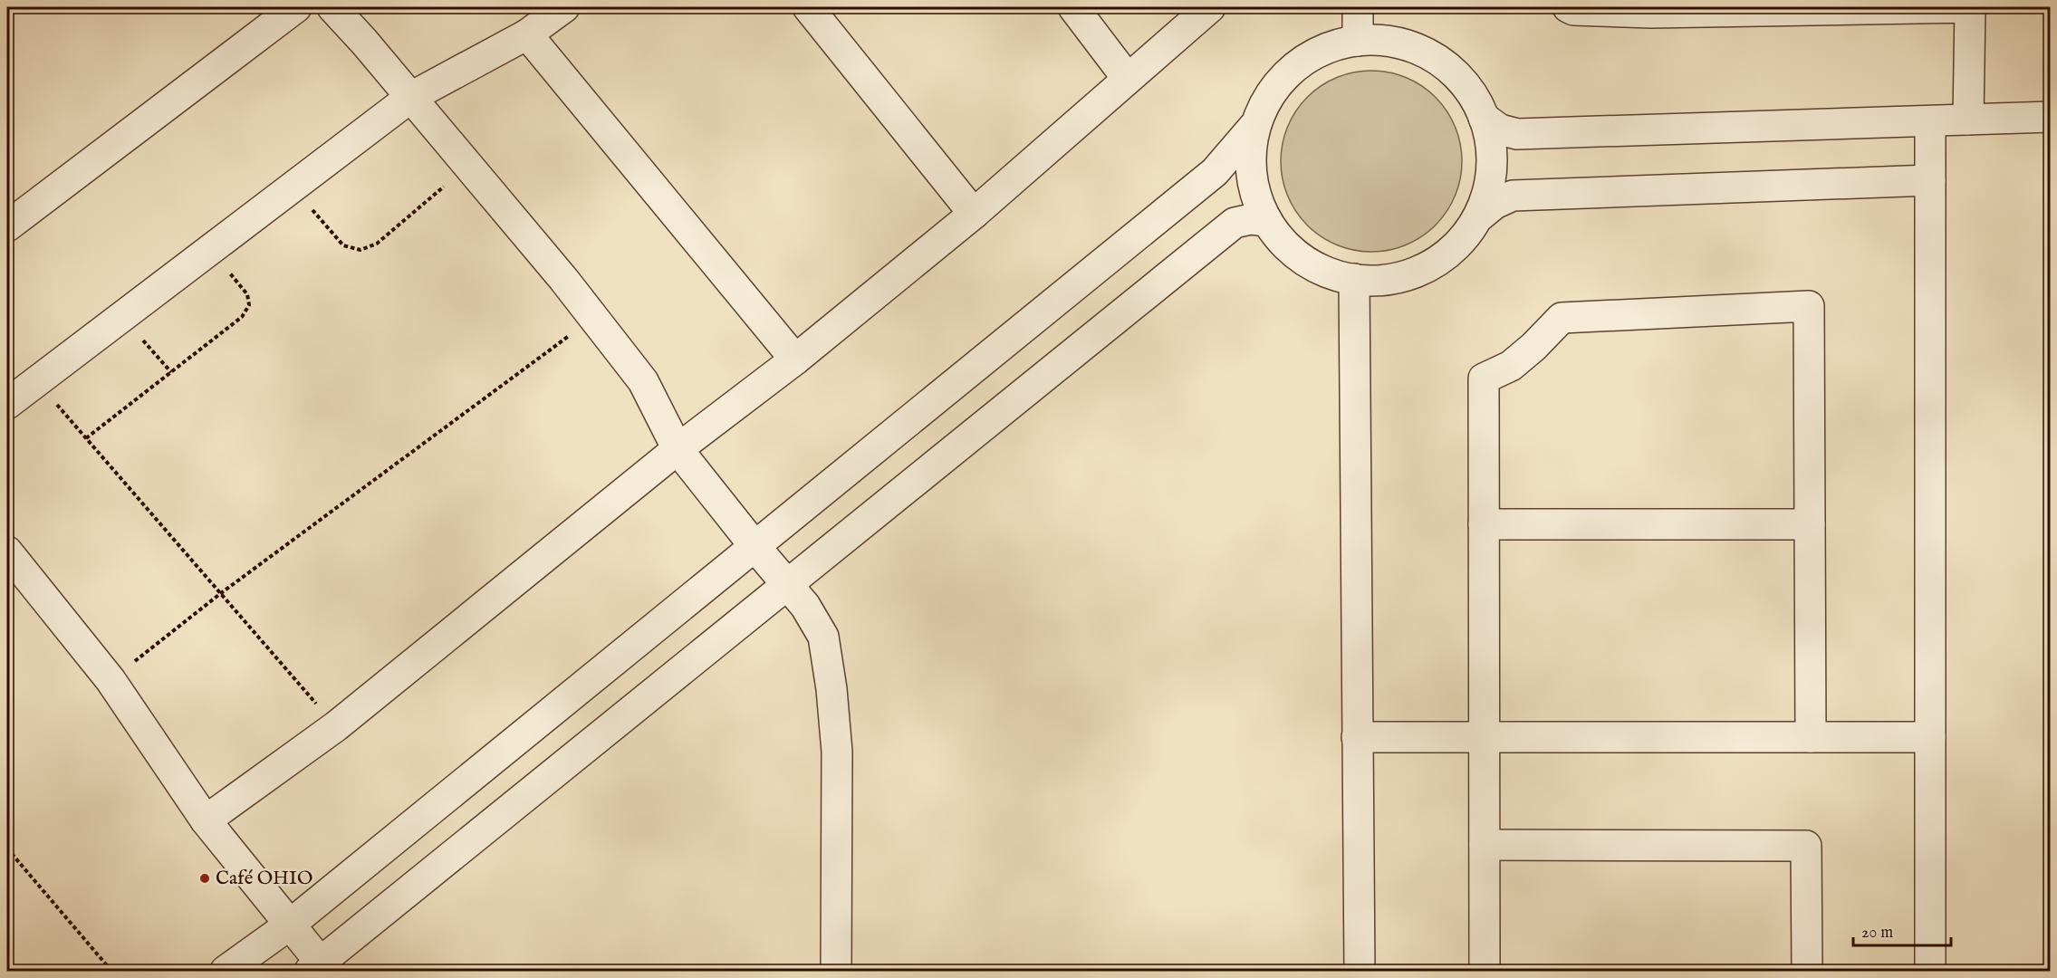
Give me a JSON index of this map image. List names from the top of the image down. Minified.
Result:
{"places":["Café OHIO"],"scale_bar":"20 m"}
